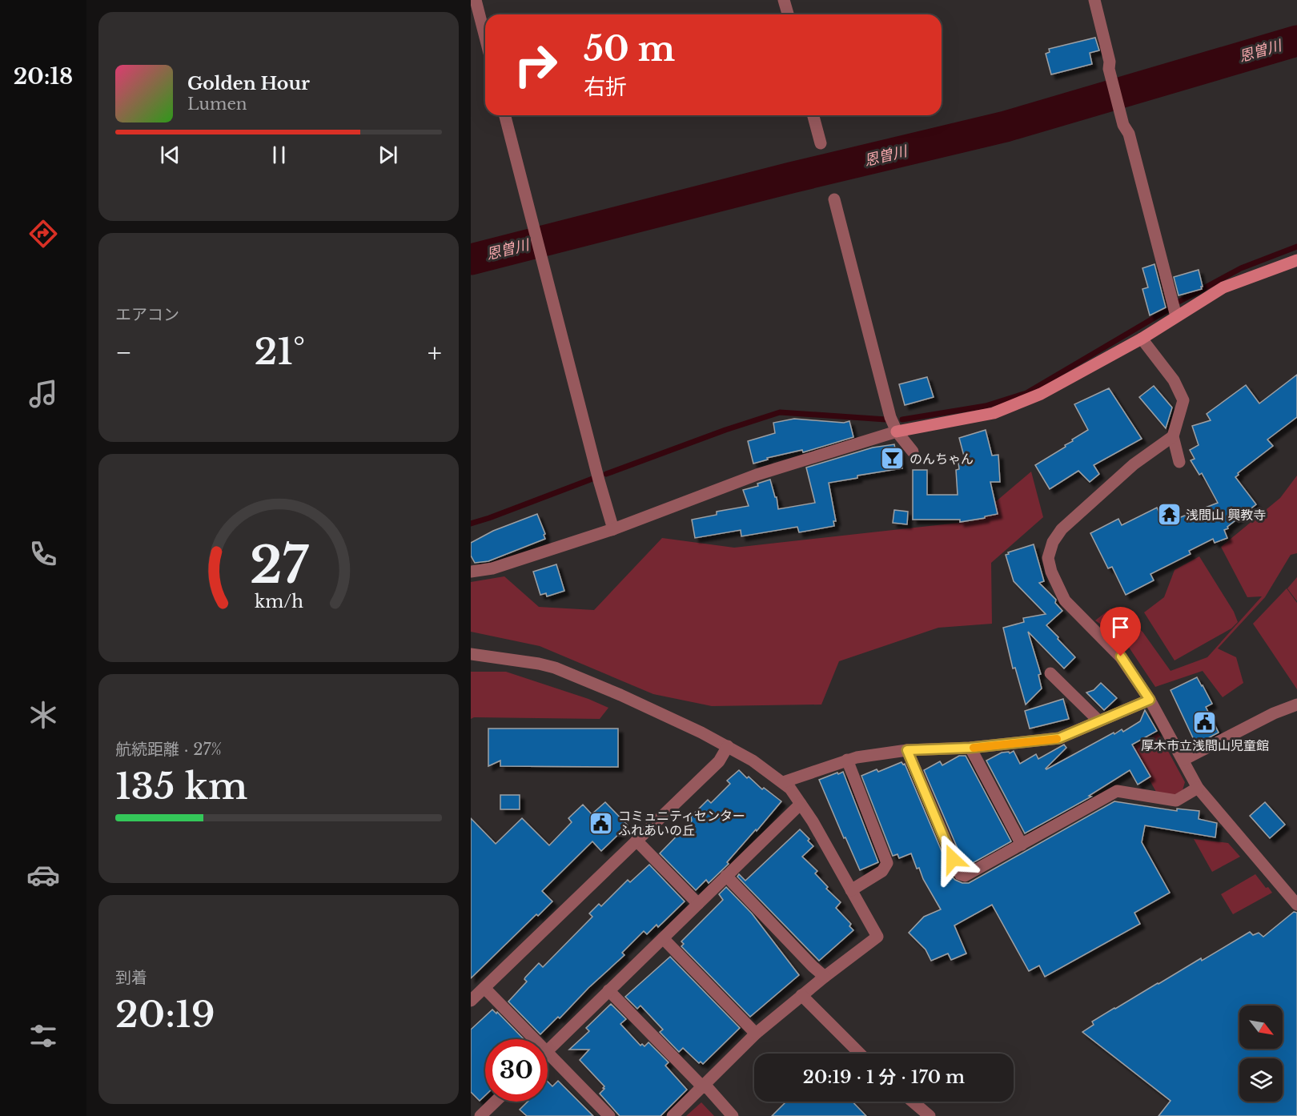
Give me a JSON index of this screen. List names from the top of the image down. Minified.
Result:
{"water":["恩曽川"],"places":{"bar":["のんちゃん"],"temple":["浅間山 興教寺"],"public building":["厚木市立浅間山児童館","コミュニティセンター ふれあいの丘"]},"north":"bottom right","page":{"tabs":"20:18","turn":["50 m","右折"],"song":["Golden Hour","Lumen"],"tile":["エアコン",["航続距離 · 27%","135 km"],["到着","20:19"]],"heat":["−","21°","+"],"limit":"30","trip":"20:19 · 1 分 · 170 m","gauge":["27","km/h"]}}
